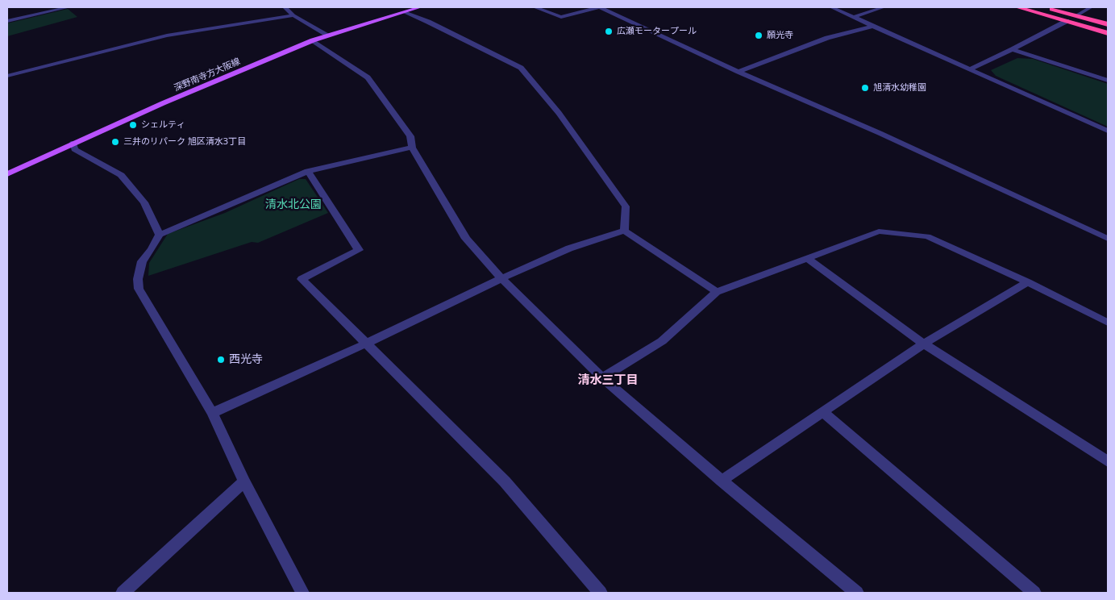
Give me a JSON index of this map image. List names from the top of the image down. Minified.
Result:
{"streets":{"main road":["深野南寺方大阪線"]},"districts":["清水三丁目"],"parks":["清水北公園"],"places":["広瀬モータープール","願光寺","旭清水幼稚園","シェルティ","三井のリパーク 旭区清水3丁目","西光寺"]}
